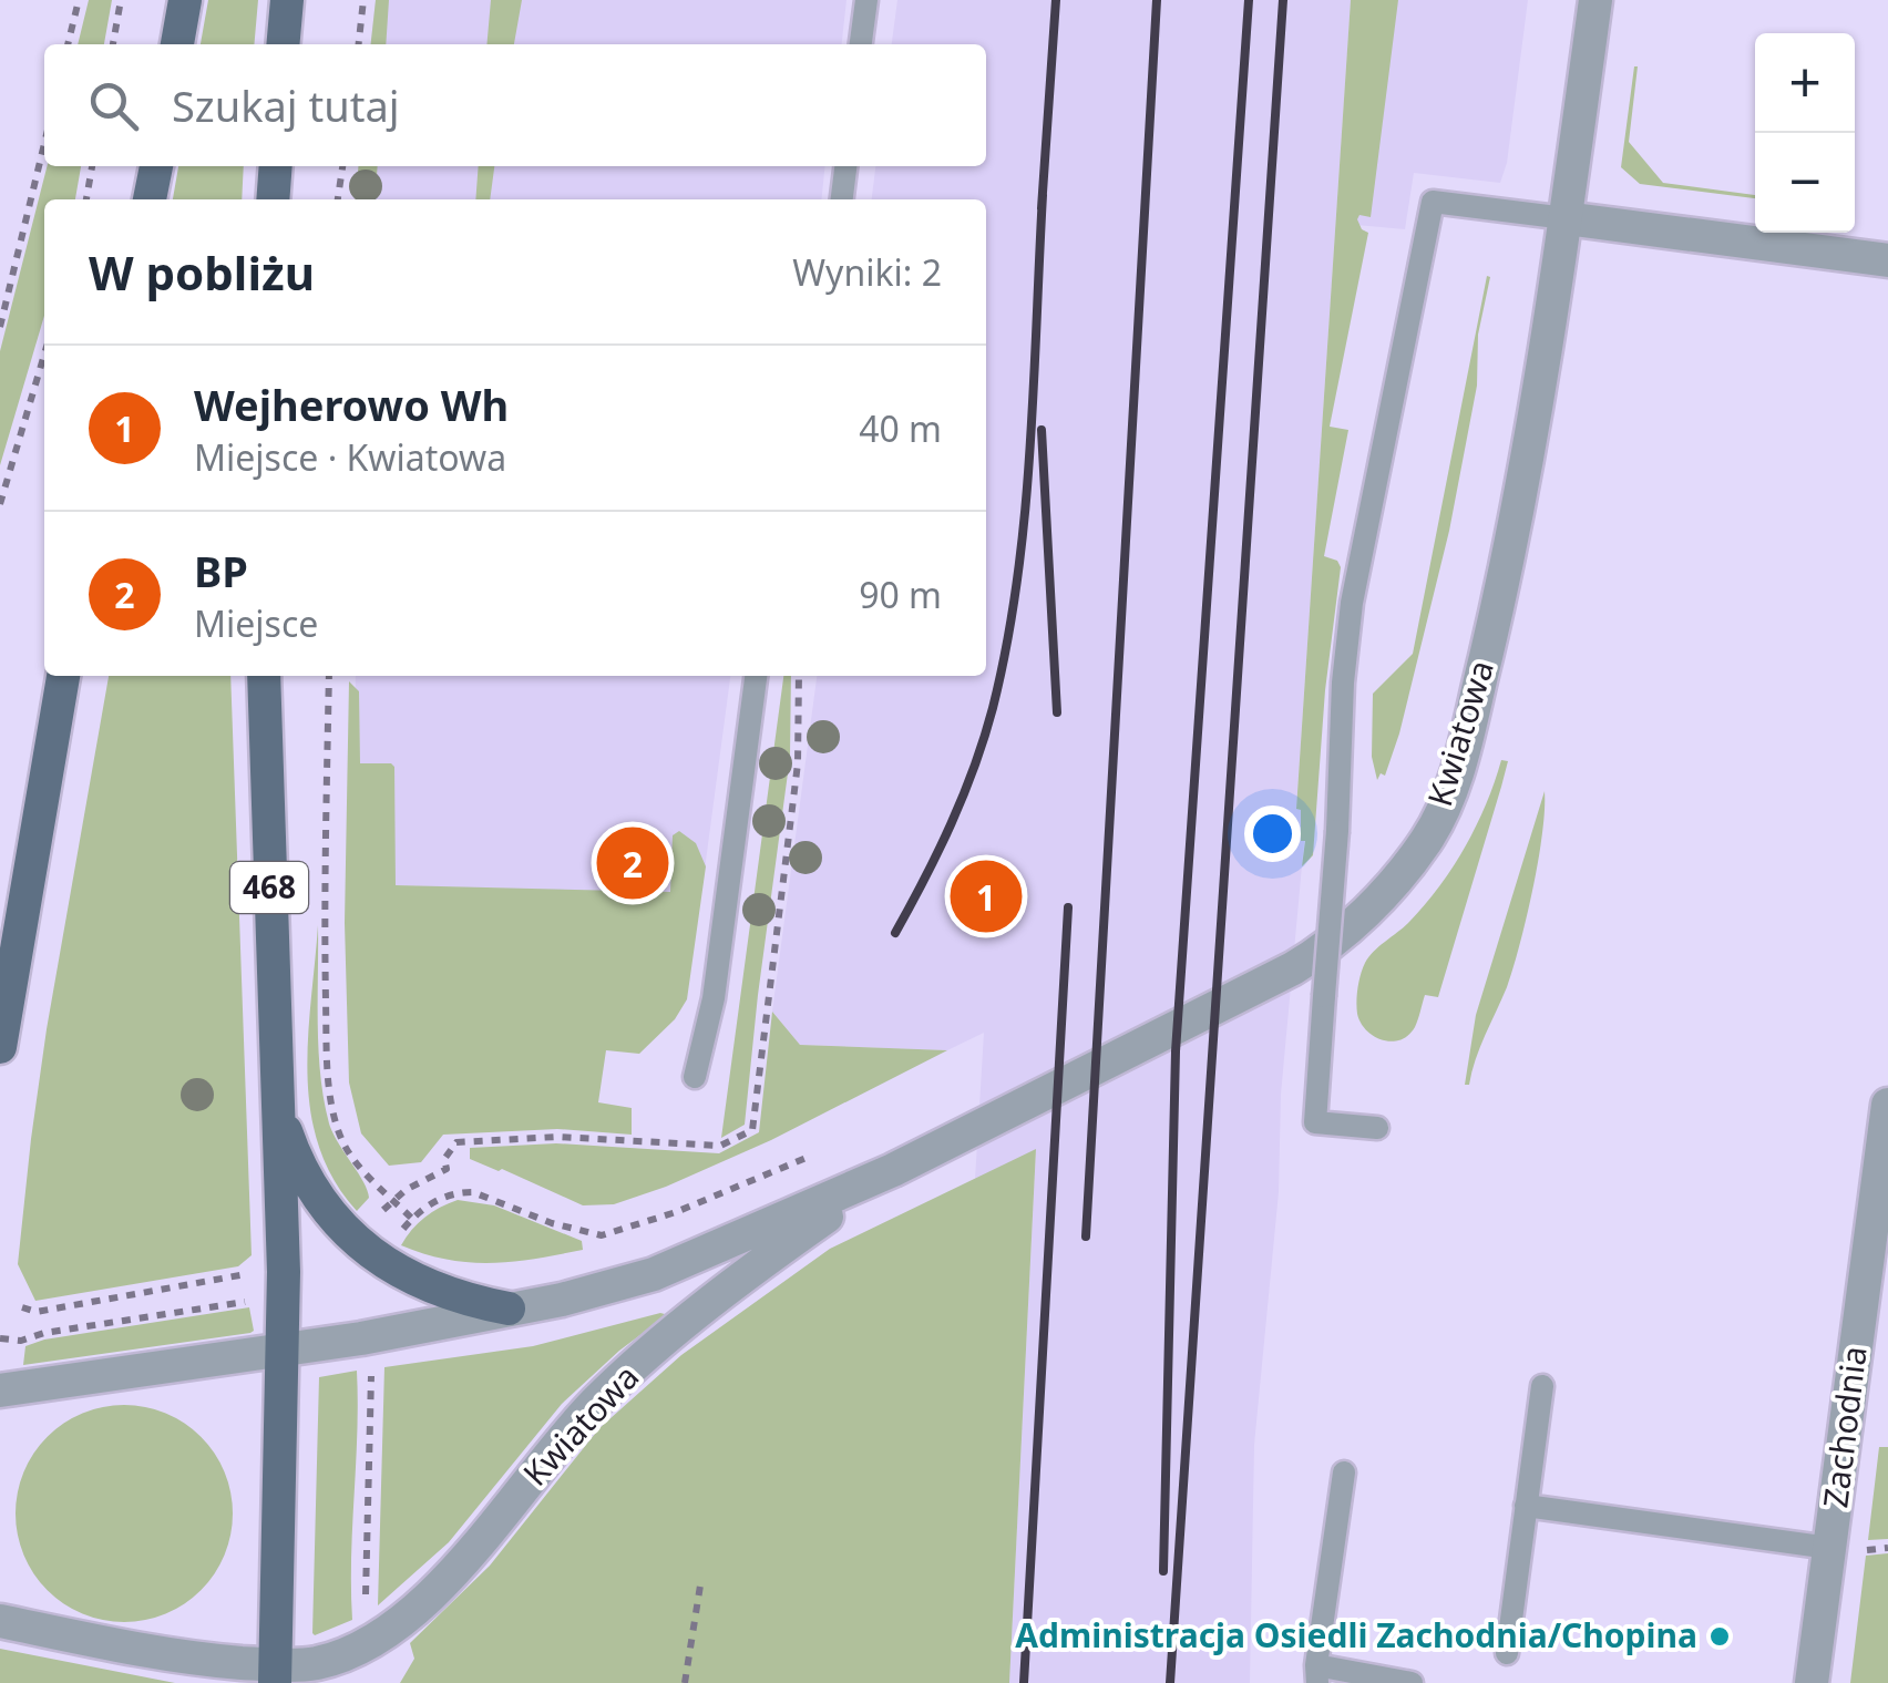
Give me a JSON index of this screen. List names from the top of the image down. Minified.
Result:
{"streets":{"main road":["468"],"street":["Kwiatowa","Zachodnia"]},"crossings":[["Kwiatowa","468"]],"places":["Administracja Osiedli Zachodnia/Chopina"],"page":{"map_buttons":["+","−"],"search":"Szukaj tutaj","heading":["W pobliżu","Wyniki: 2"],"list":[{"mark":"1","name":"Wejherowo Wh","note":"Miejsce · Kwiatowa","value":"40 m"},{"mark":"2","name":"BP","note":"Miejsce","value":"90 m"}],"pins":["2","1"]}}
